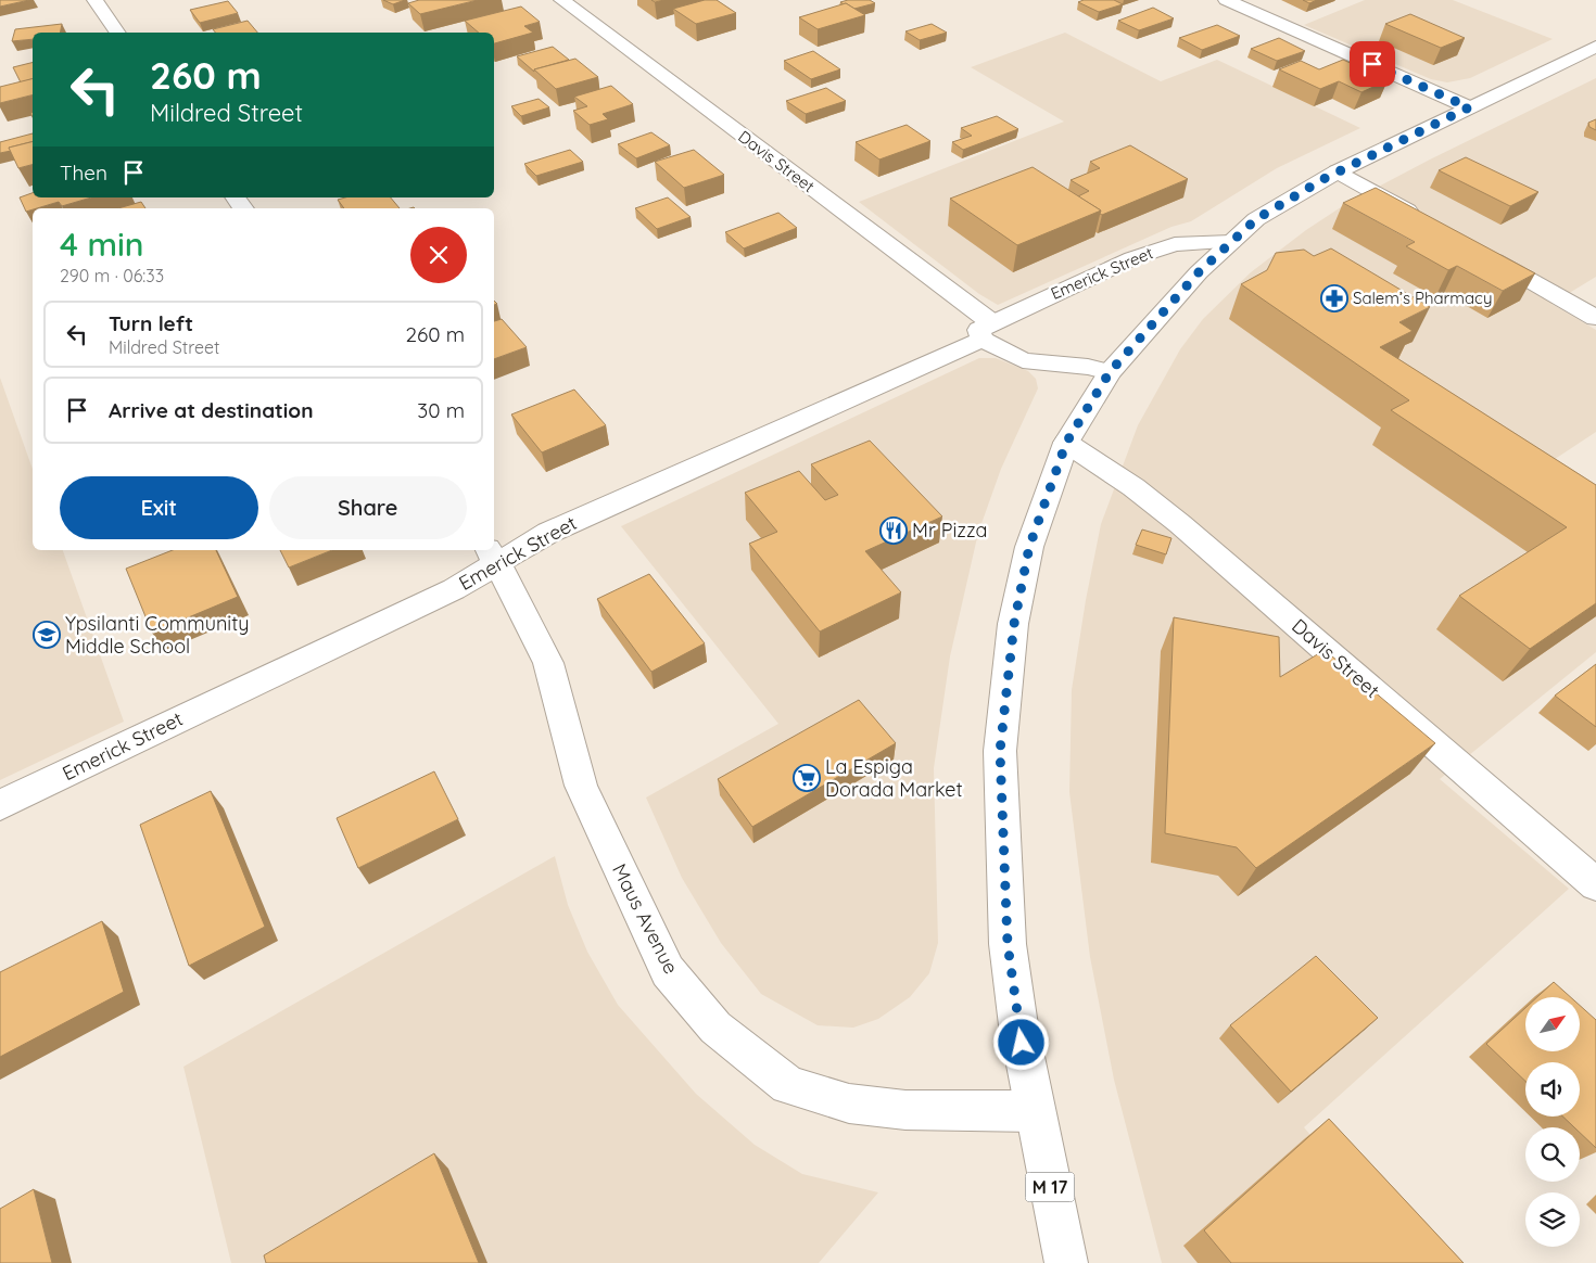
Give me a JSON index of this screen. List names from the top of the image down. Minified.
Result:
{"streets":{"street":["Davis Street","Emerick Street","Maus Avenue","M 17"]},"crossings":[["Davis Street","Emerick Street"],["Davis Street","M 17"],["Emerick Street","Maus Avenue"],["Emerick Street","M 17"],["Maus Avenue","M 17"]],"places":{"pharmacy":["Salem’s Pharmacy"],"restaurant":["Mr Pizza"],"school or university":["Ypsilanti Community Middle School"],"supermarket":["La Espiga Dorada Market"]},"north":"top right","page":{"turn":["260 m","Mildred Street"],"then":"Then","heading":["4 min","290 m · 06:33"],"list":[{"name":"Turn left","note":"Mildred Street","value":"260 m"},{"name":"Arrive at destination","value":"30 m"}],"buttons":["Exit","Share"]}}
